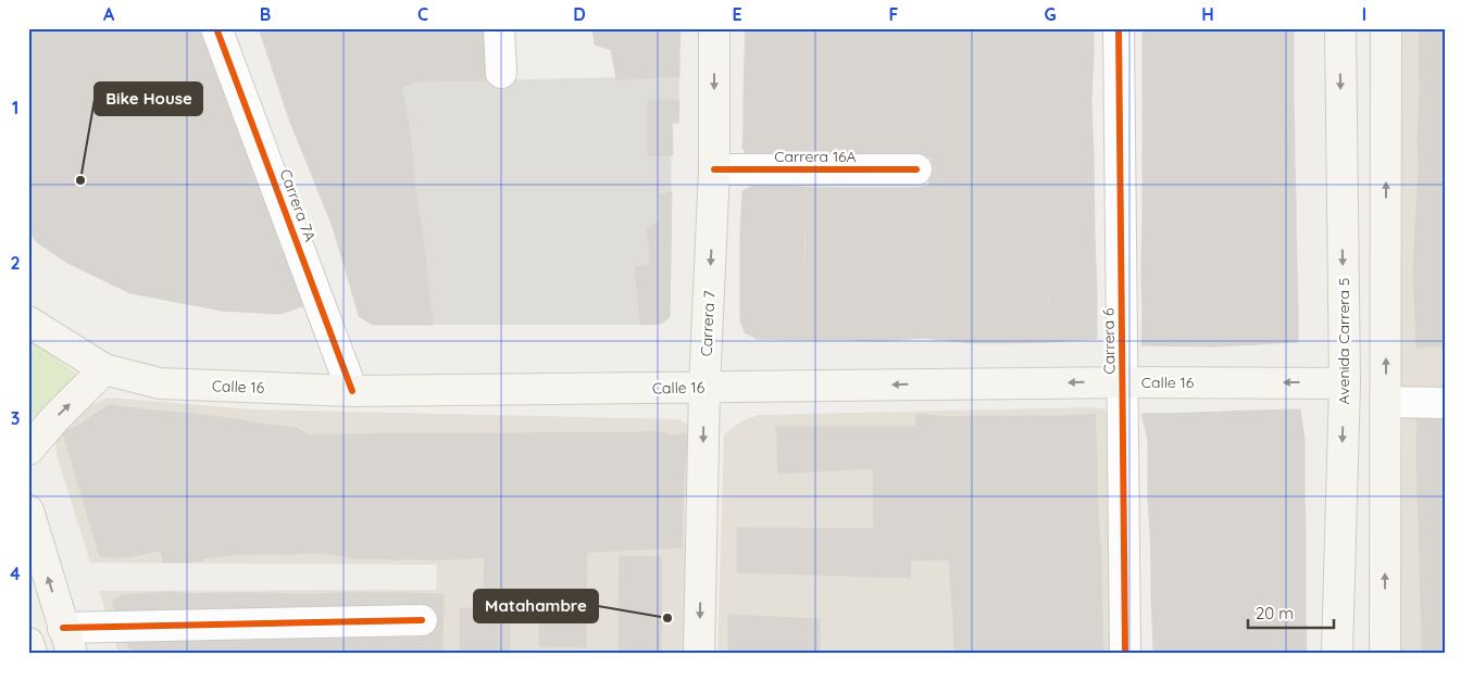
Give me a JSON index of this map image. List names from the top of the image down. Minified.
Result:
{"streets":{"main road":["Carrera 7","Avenida Carrera 5","Calle 16"],"street":["Carrera 16A","Carrera 7A","Carrera 6"]},"crossings":[["Carrera 16A","Carrera 7"],["Carrera 7A","Calle 16"],["Carrera 7","Calle 16"],["Carrera 6","Calle 16"],["Avenida Carrera 5","Calle 16"]],"one_way":["Carrera 7","Calle 16"],"places":["Bike House","Matahambre"],"scale_bar":"20 m","grid":{"columns":["A","B","C","D","E","F","G","H","I"],"rows":["1","2","3","4"]}}
